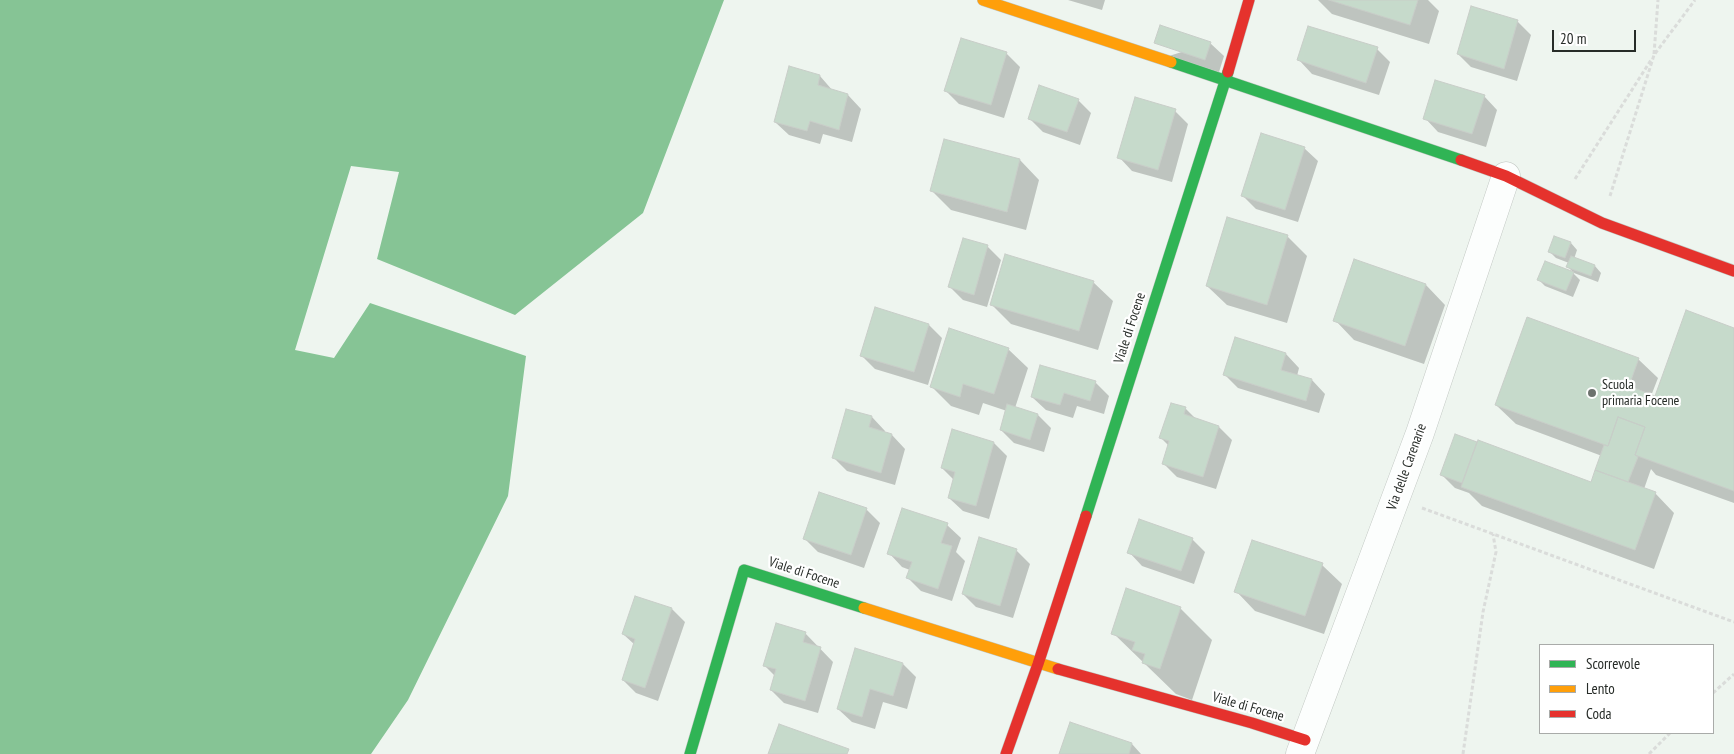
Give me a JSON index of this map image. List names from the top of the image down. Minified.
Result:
{"streets":{"street":["Viale di Focene","Via delle Carenarie"]},"crossings":[["Viale di Focene","Via delle Carenarie"]],"places":["Scuola primaria Focene"],"legend":["Scorrevole","Lento","Coda"],"scale_bar":"20 m"}
